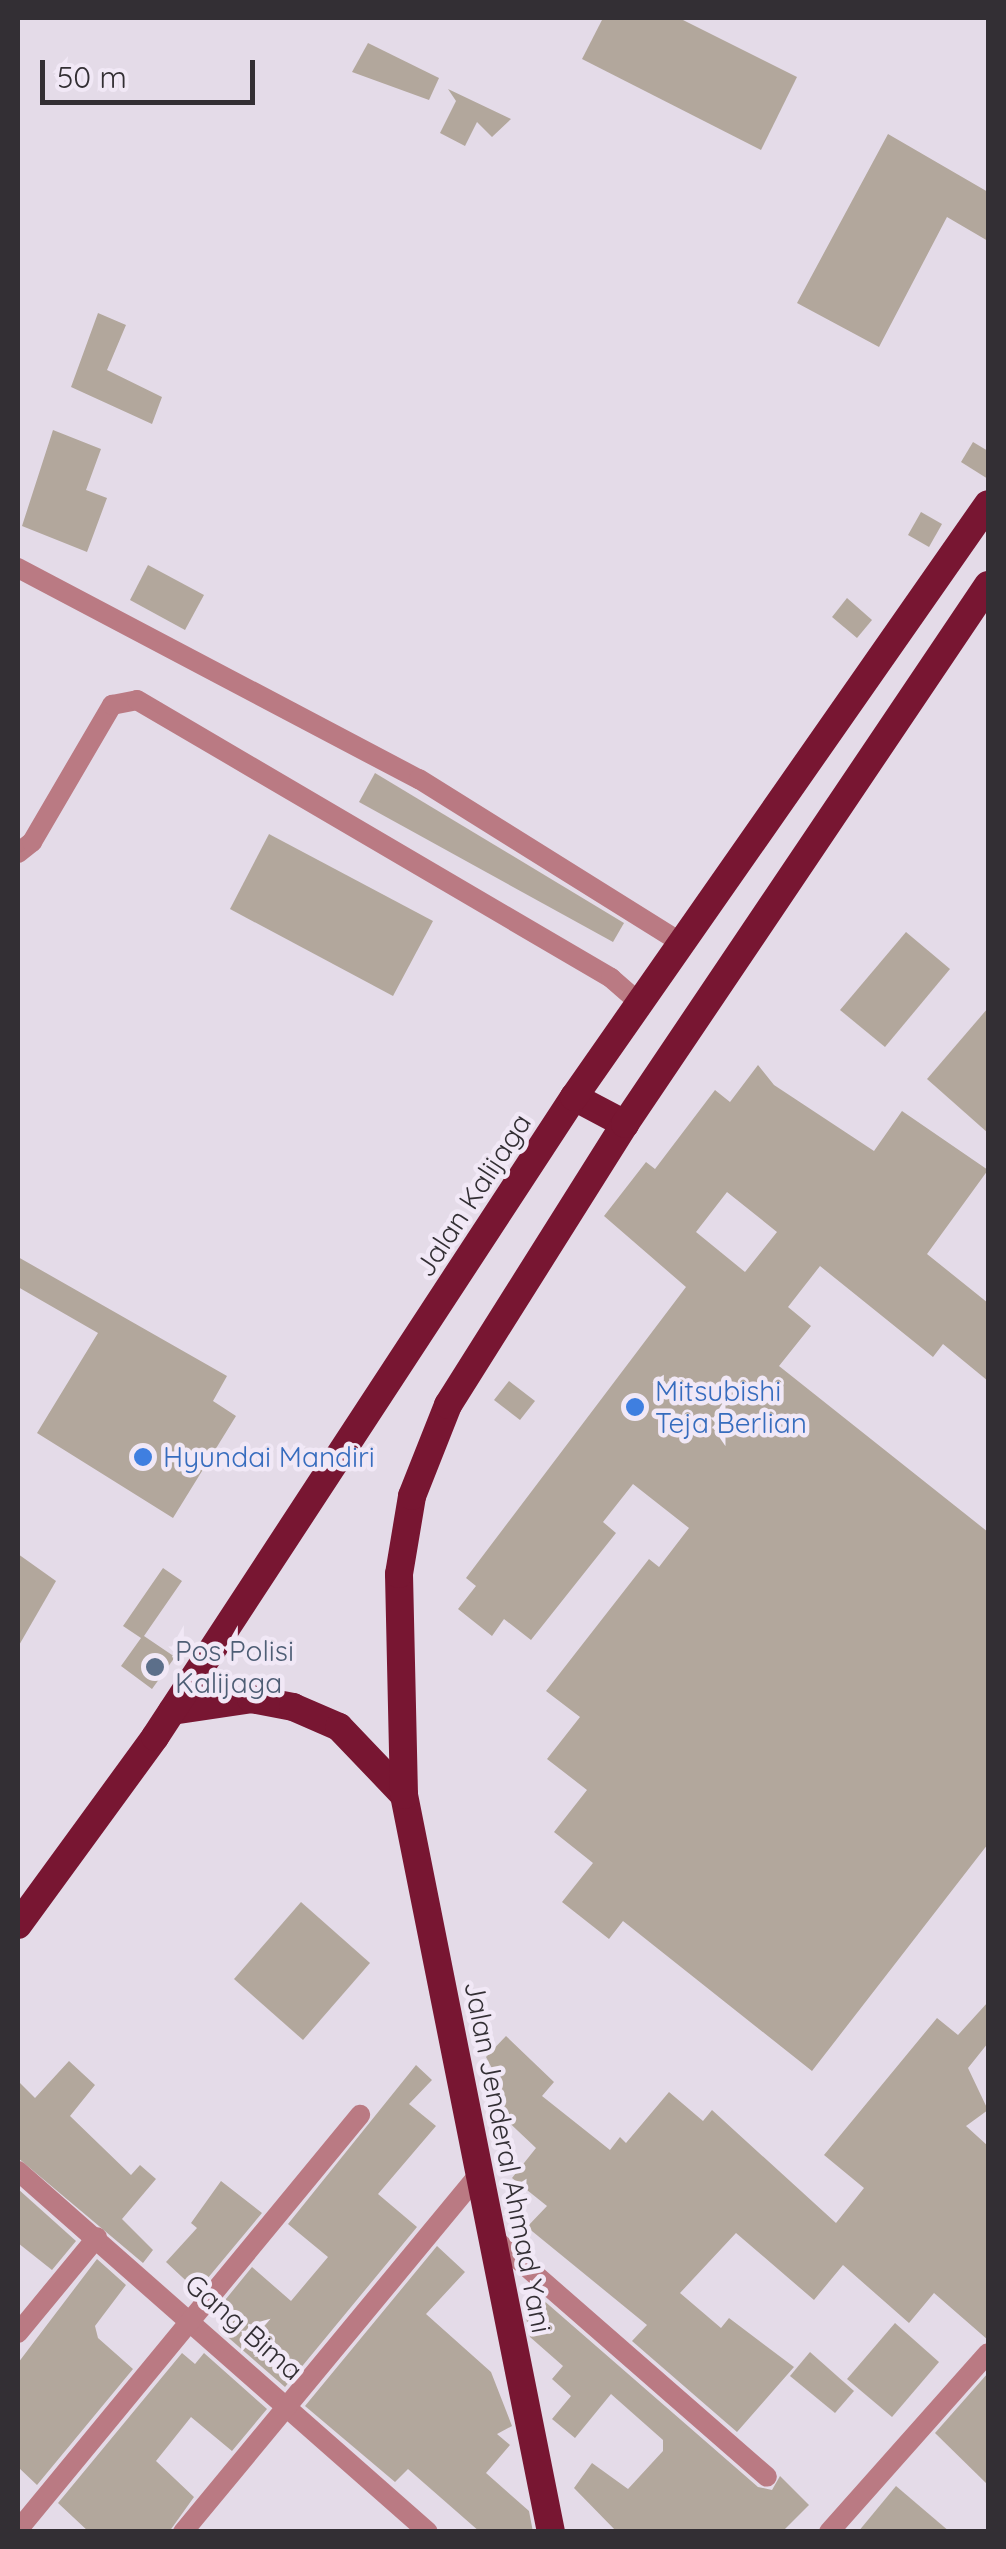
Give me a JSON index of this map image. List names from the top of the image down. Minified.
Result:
{"streets":{"highway":["Jalan Kalijaga","Jalan Jenderal Ahmad Yani"],"street":["Gang Bima"]},"places":["Mitsubishi Teja Berlian","Hyundai Mandiri","Pos Polisi Kalijaga"],"scale_bar":"50 m"}
